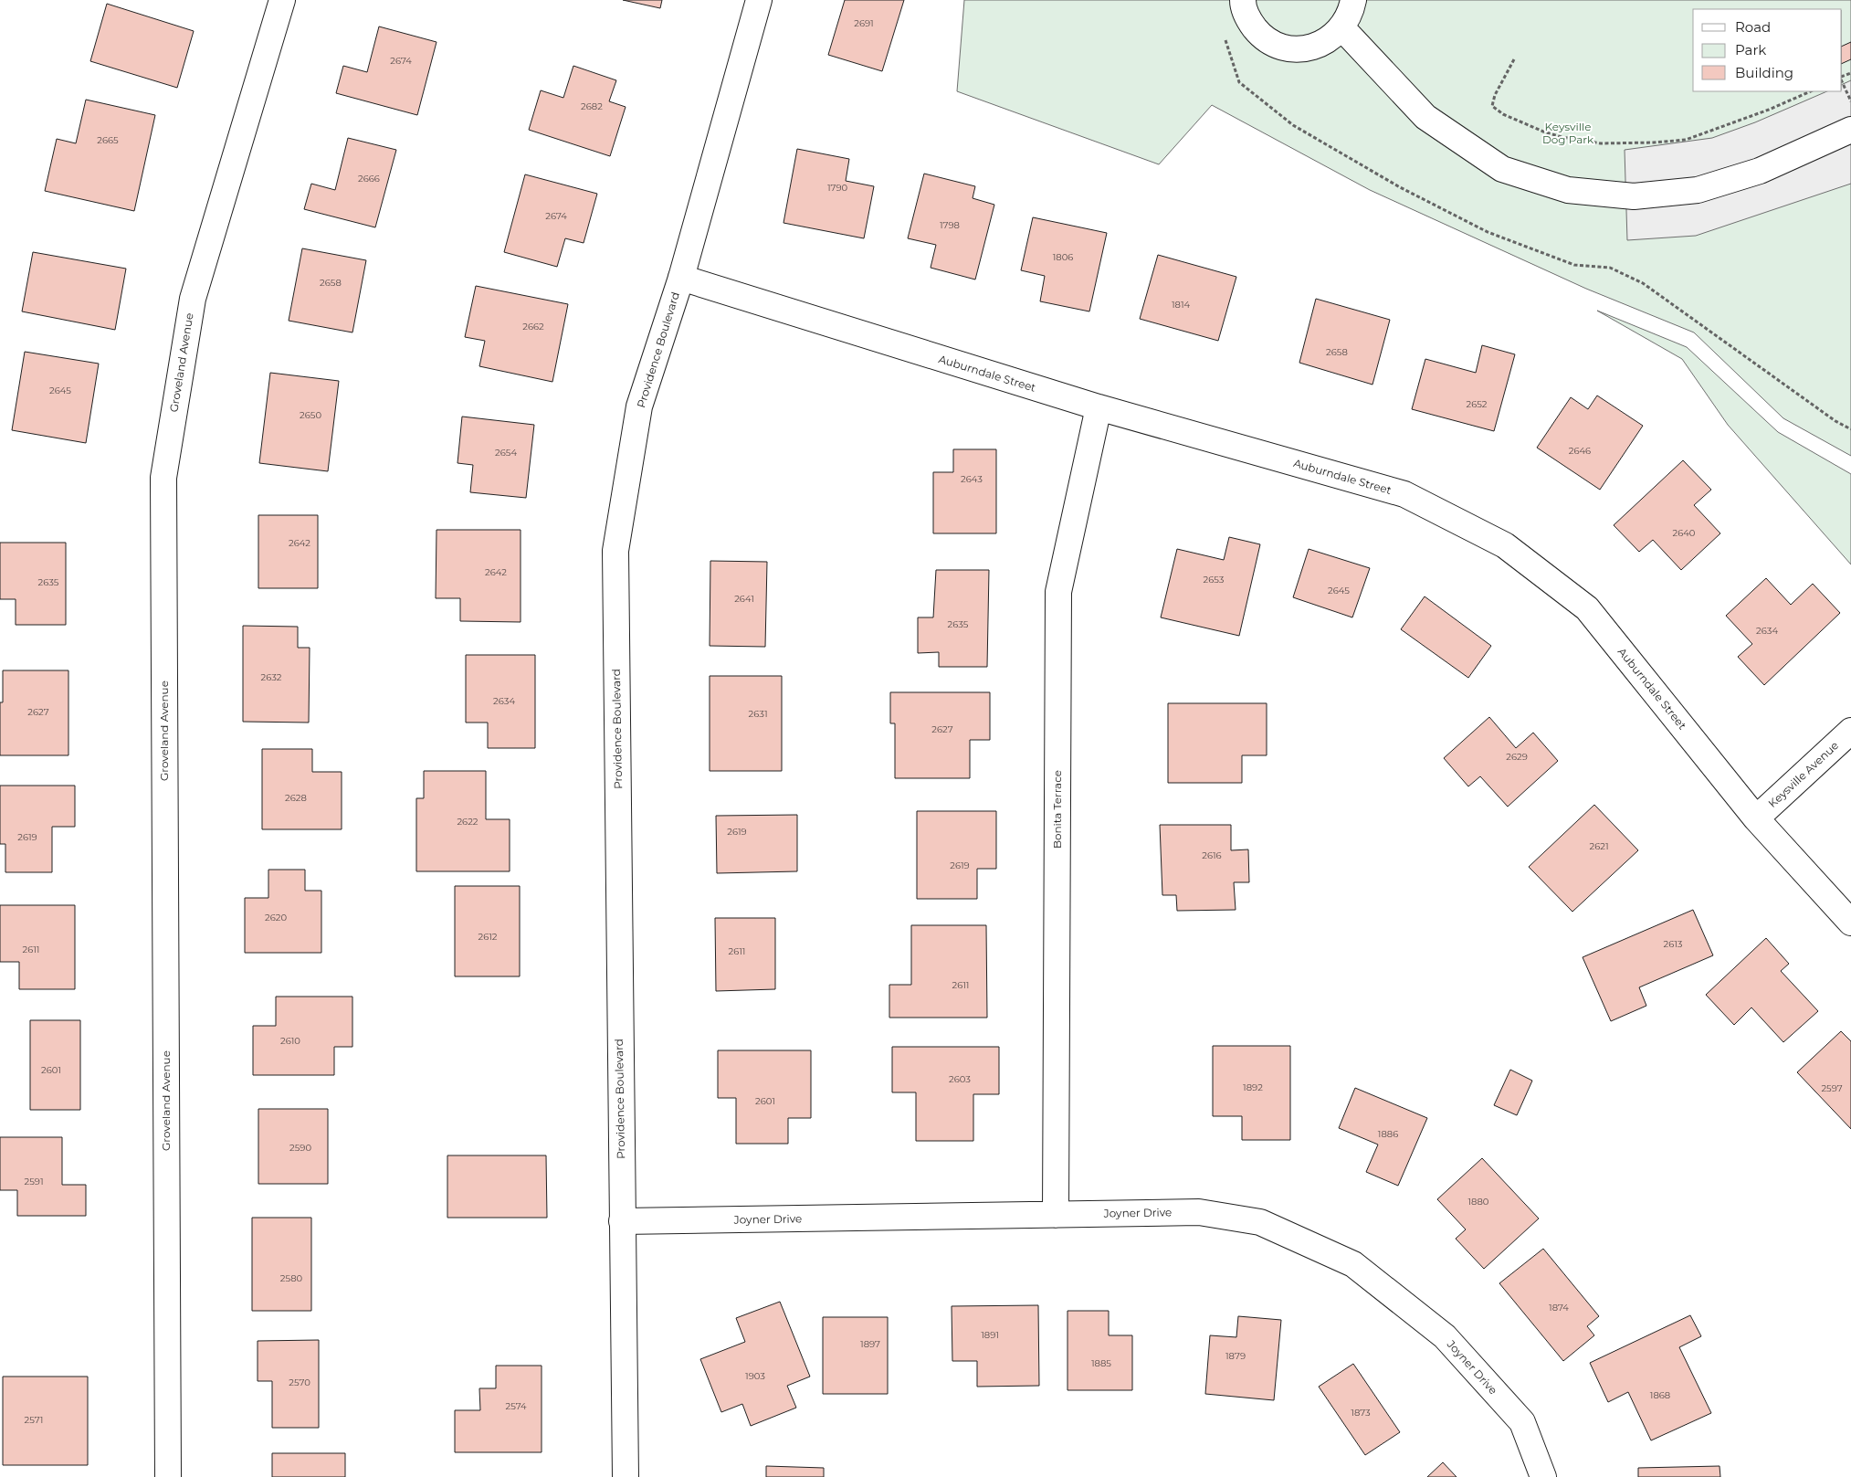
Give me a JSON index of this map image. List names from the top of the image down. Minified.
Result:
{"streets":{"street":["Providence Boulevard","Groveland Avenue","Auburndale Street","Keysville Avenue","Bonita Terrace","Joyner Drive"]},"crossings":[["Providence Boulevard","Auburndale Street"],["Providence Boulevard","Joyner Drive"],["Auburndale Street","Keysville Avenue"],["Auburndale Street","Bonita Terrace"],["Bonita Terrace","Joyner Drive"]],"parks":["Keysville Dog Park"],"house_numbers":["2691","2674","2682","2665","2666","1790","2674","1798","1806","2658","1814","2662","2658","2645","2652","2650","2646","2654","2643","2640","2642","2642","2653","2635","2645","2641","2635","2634","2632","2634","2627","2631","2627","2629","2628","2622","2619","2619","2621","2616","2619","2620","2612","2613","2611","2611","2611","2610","2601","2603","1892","2597","2601","1886","2590","2591","1880","2580","1874","1891","1897","1879","1885","1903","2570","1868","2574","1873","2571"],"legend":["Road","Park","Building"]}
